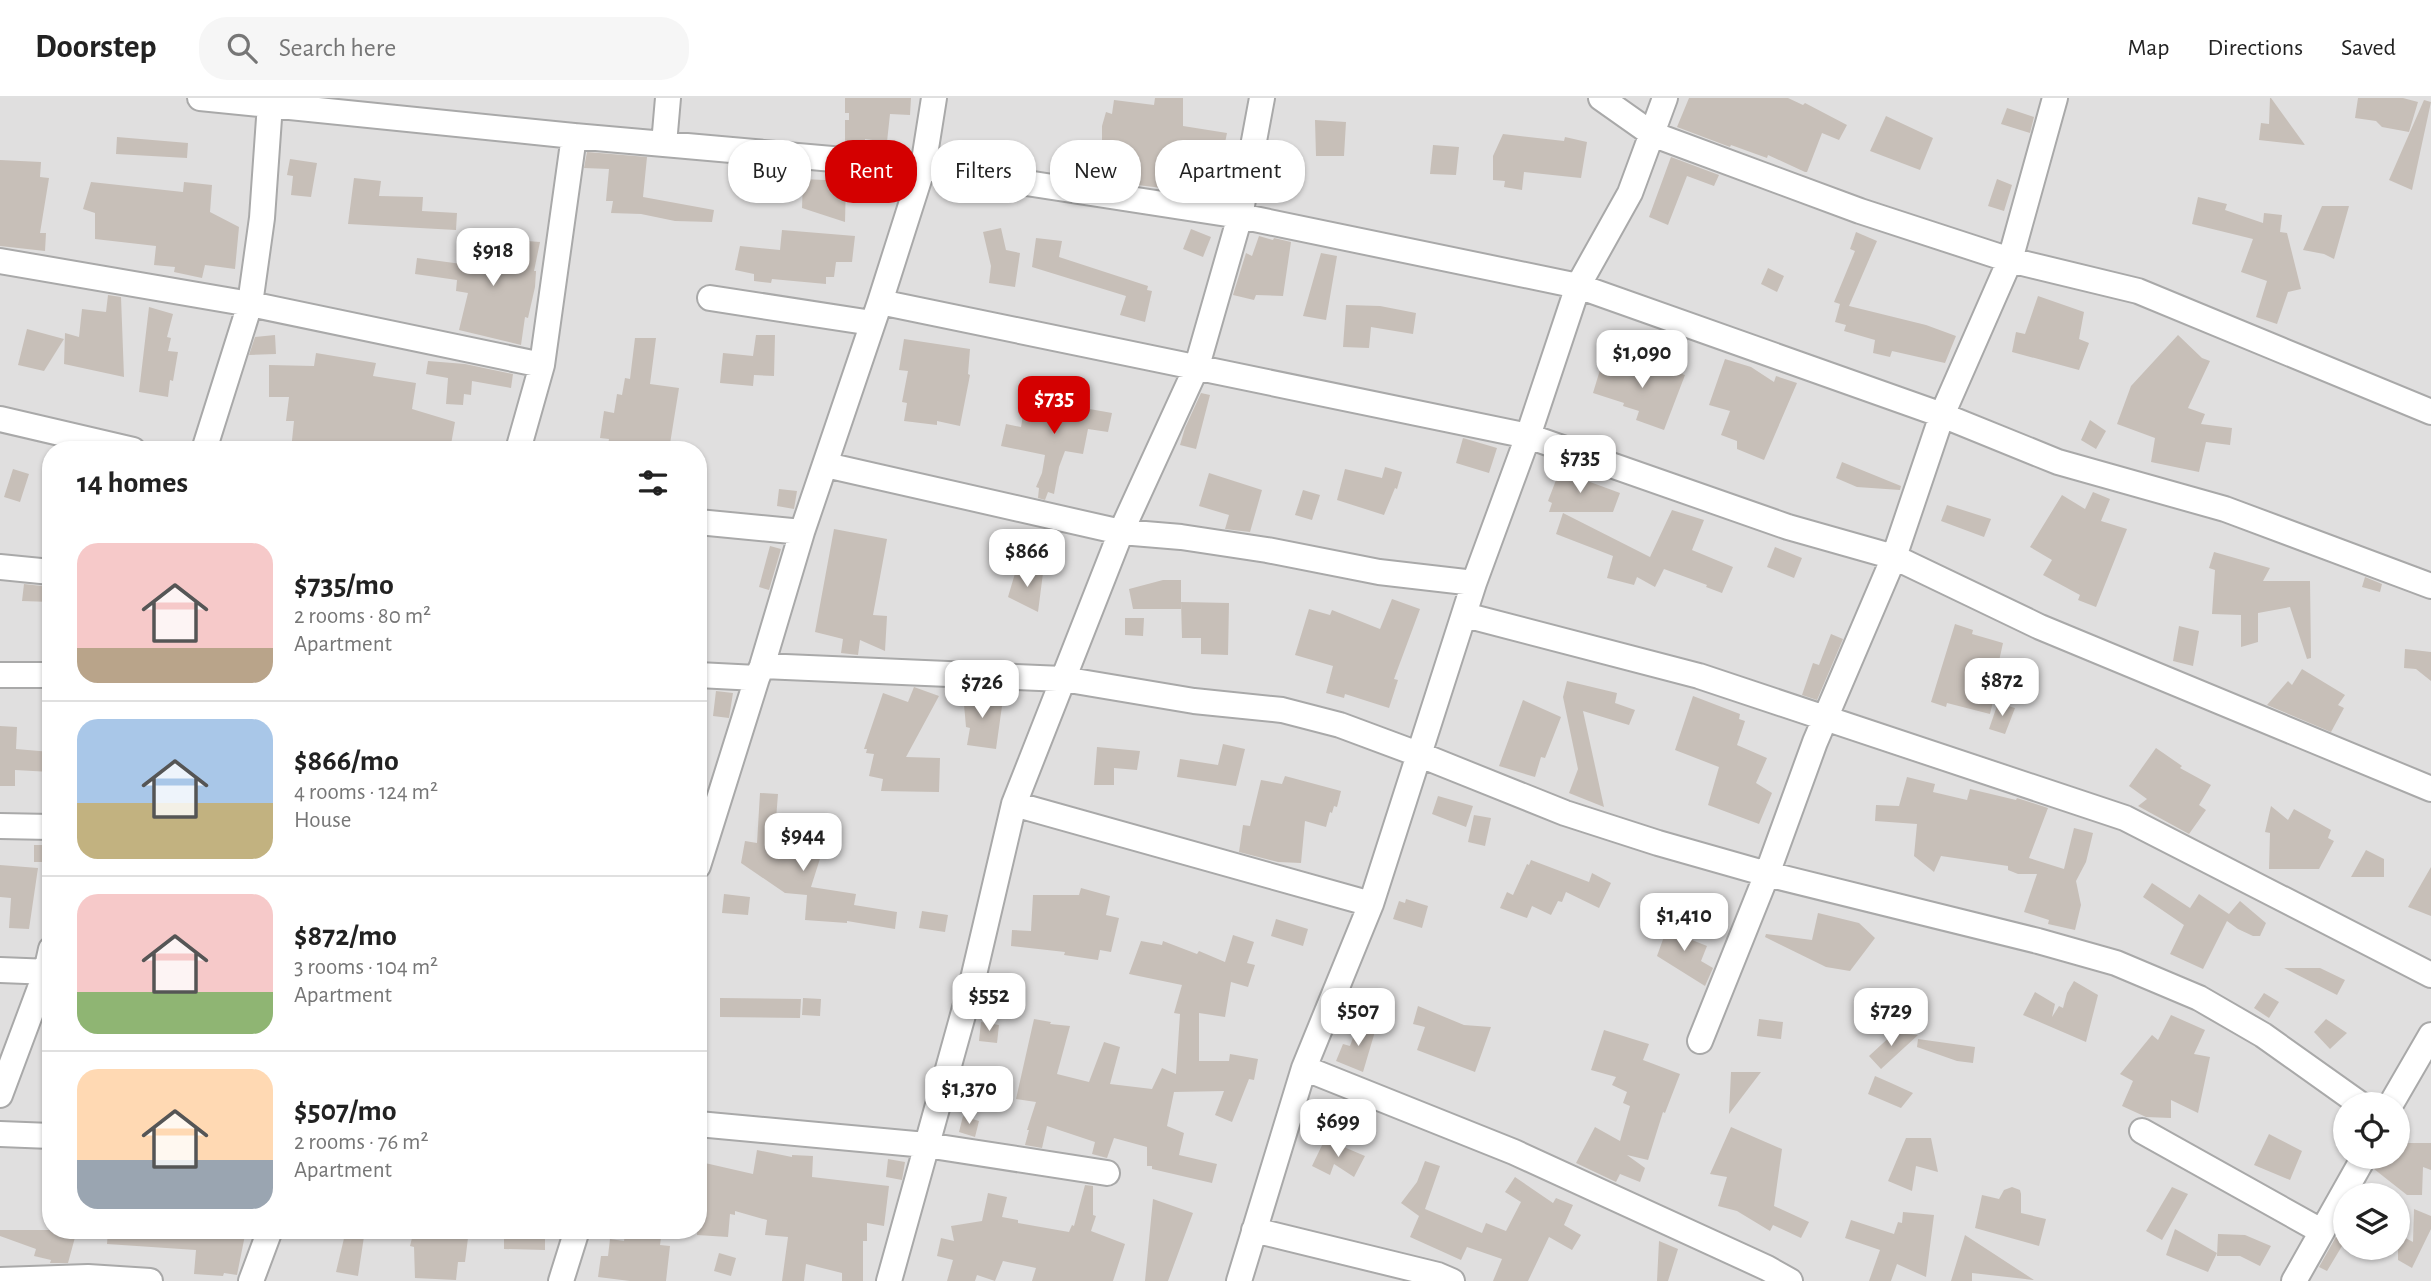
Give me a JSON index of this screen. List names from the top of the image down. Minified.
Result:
{"page":{"header":"Doorstep","search":"Search here","nav":["Map","Directions","Saved"],"chip":["Buy","Rent","Filters","New","Apartment"],"price":["$918","$1,090","$735","$735","$866","$872","$726","$944","$1,410","$552","$507","$729","$1,370","$699"],"heading":"14 homes","list":[{"name":"$735/mo","note":"2 rooms · 80 m² · Apartment"},{"name":"$866/mo","note":"4 rooms · 124 m² · House"},{"name":"$872/mo","note":"3 rooms · 104 m² · Apartment"},{"name":"$507/mo","note":"2 rooms · 76 m² · Apartment"}]}}
